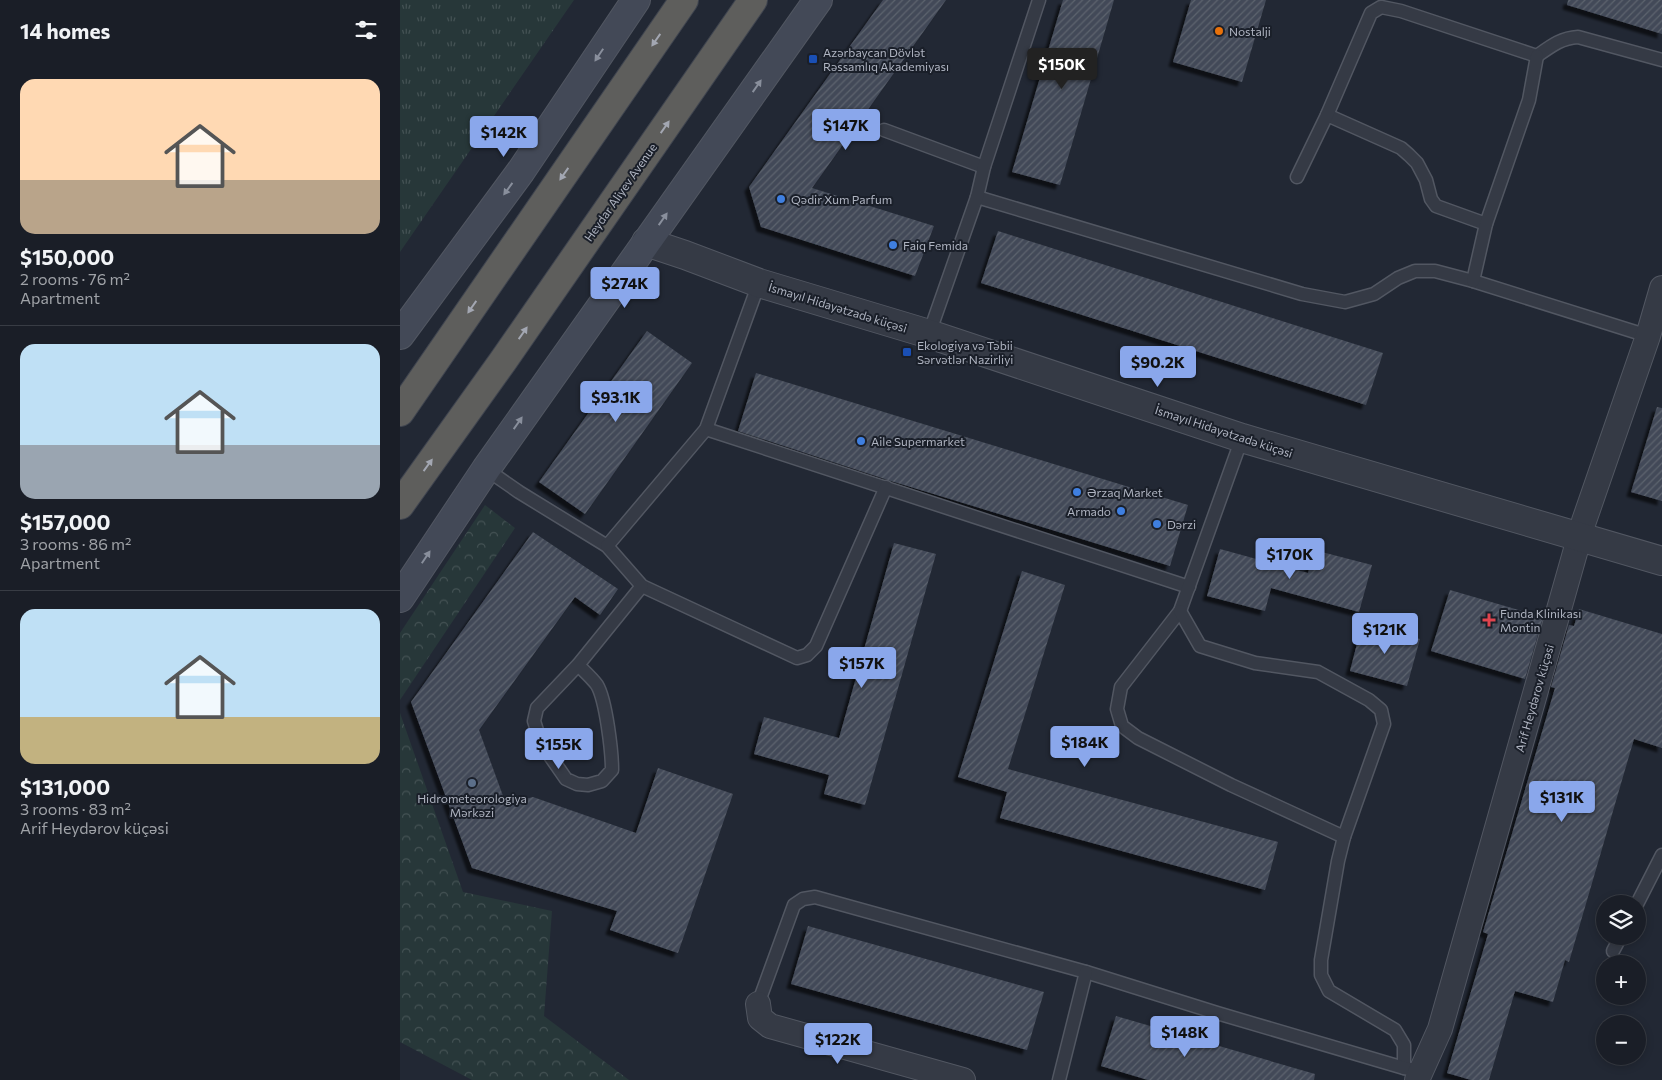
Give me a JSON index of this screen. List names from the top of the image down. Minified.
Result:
{"streets":{"highway":["Heydar Aliyev Avenue"],"street":["İsmayıl Hidayətzadə küçəsi","Arif Heydərov küçəsi"]},"crossings":[["İsmayıl Hidayətzadə küçəsi","Arif Heydərov küçəsi"]],"places":{"other":["Nostalji","Qədir Xum Parfum","Faiq Femida","Aile Supermarket","Ərzaq Market","Armado","Dərzi","Hidrometeorologiya Mərkəzi"],"transit":["Azərbaycan Dövlət Rəssamlıq Akademiyası","Ekologiya və Təbii Sərvətlər Nazirliyi"],"health":["Funda Klinikası Montin"]},"page":{"heading":"14 homes","price":["$150K","$147K","$142K","$274K","$90.2K","$93.1K","$170K","$121K","$157K","$184K","$155K","$131K","$148K","$122K"],"list":[{"name":"$150,000","note":"2 rooms · 76 m² · Apartment"},{"name":"$157,000","note":"3 rooms · 86 m² · Apartment"},{"name":"$131,000","note":"3 rooms · 83 m² · Arif Heydərov küçəsi"}],"map_buttons":["+","−"]}}
